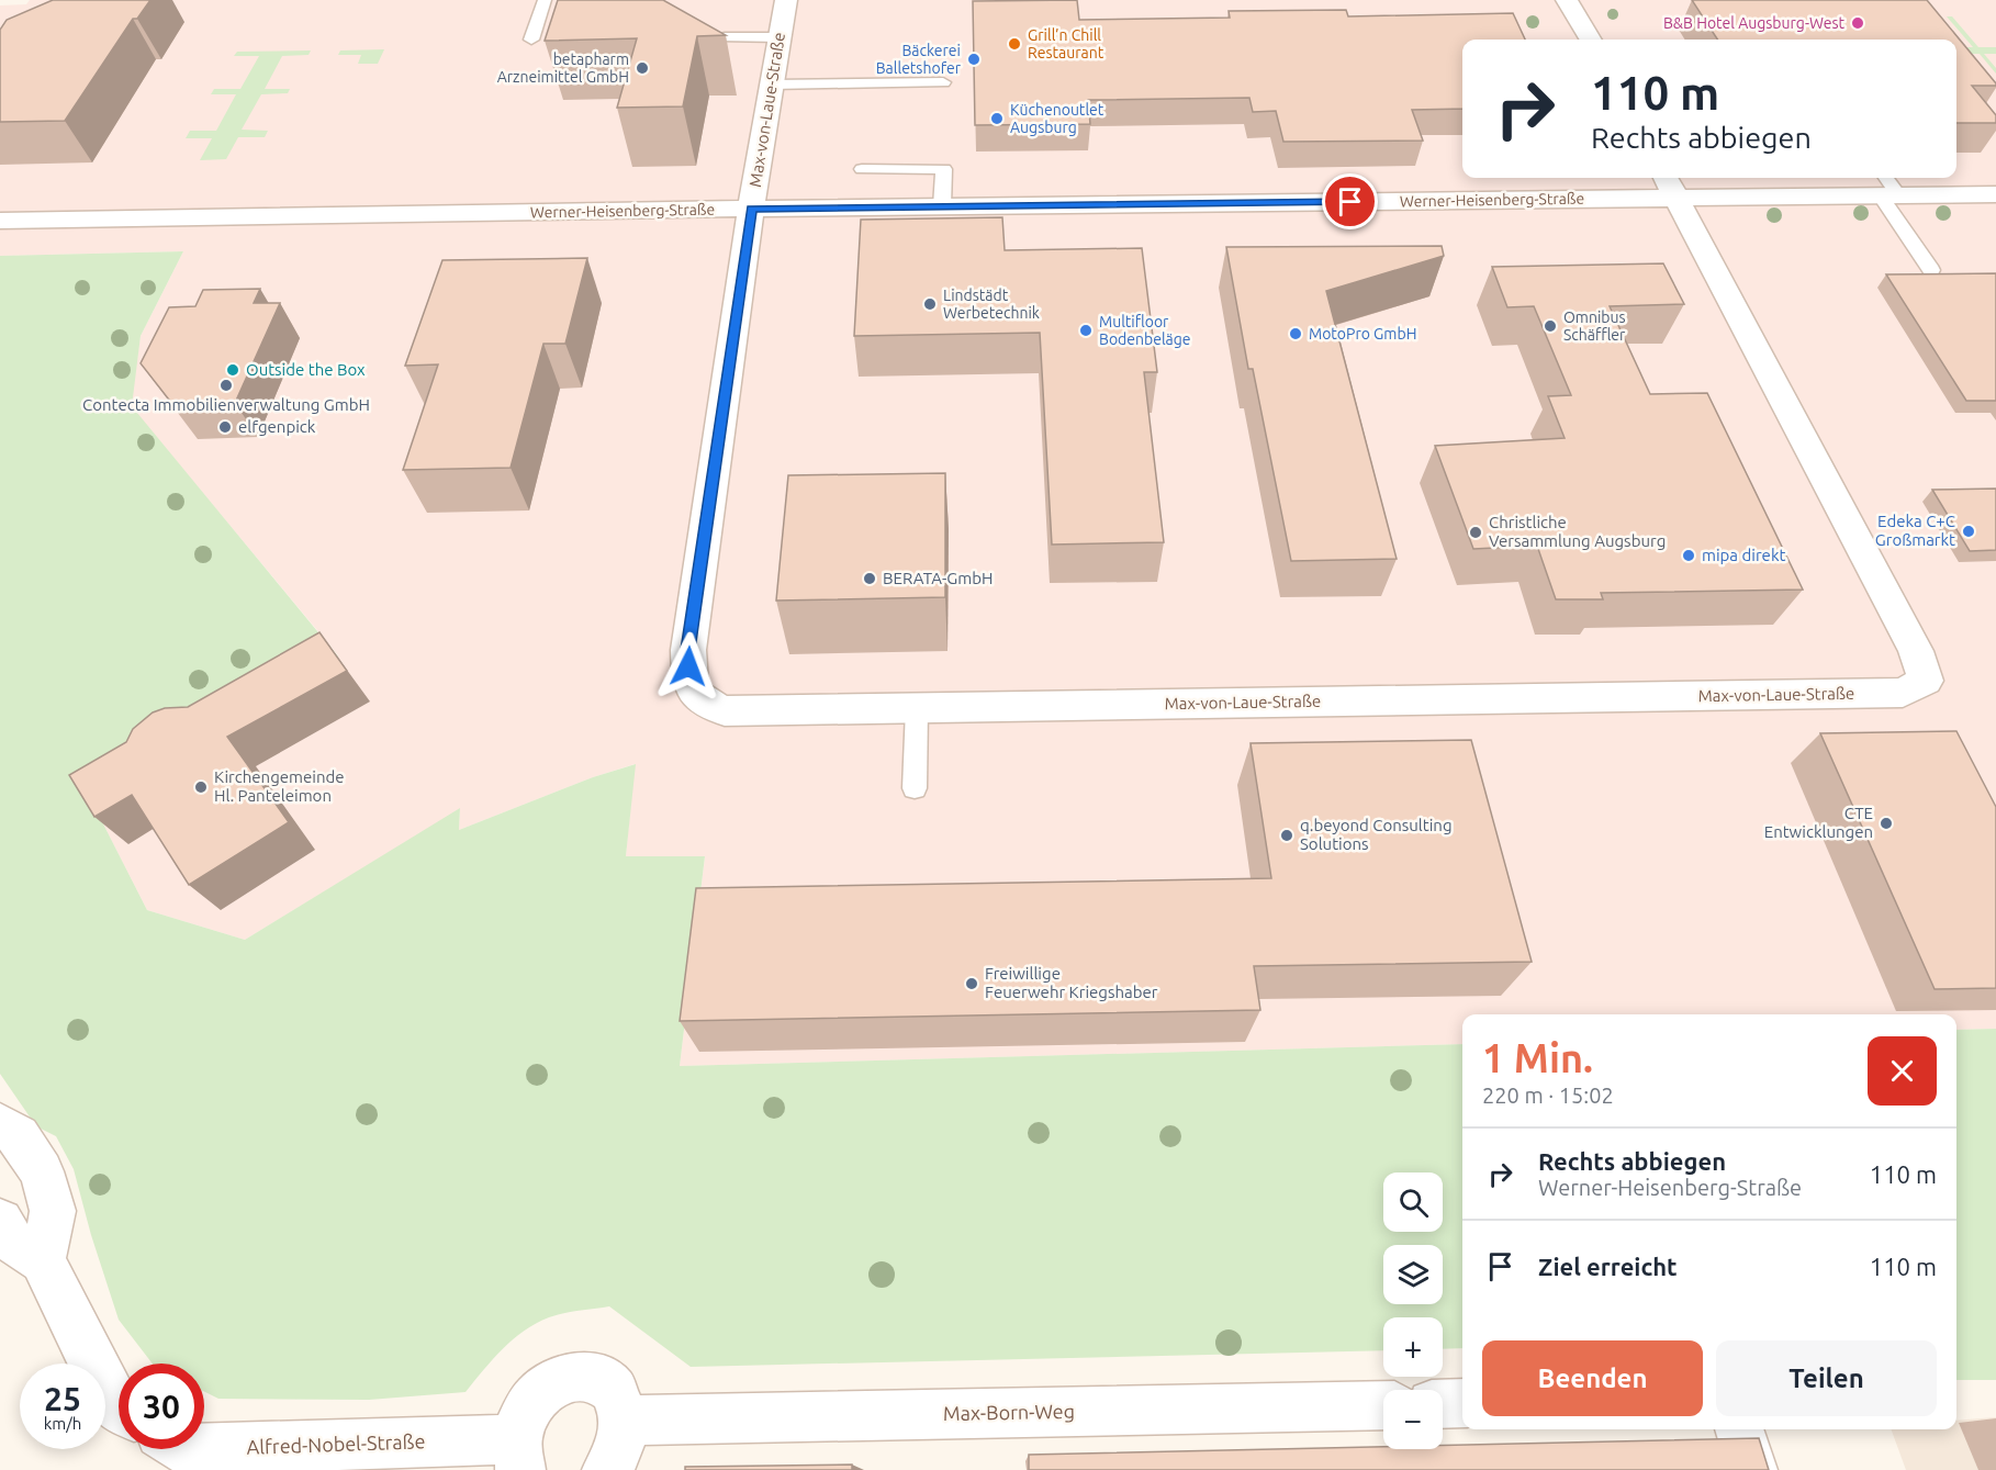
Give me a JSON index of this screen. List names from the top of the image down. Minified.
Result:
{"streets":{"street":["Max-von-Laue-Straße","Werner-Heisenberg-Straße","Max-Born-Weg","Alfred-Nobel-Straße"]},"crossings":[["Max-von-Laue-Straße","Werner-Heisenberg-Straße"],["Max-Born-Weg","Alfred-Nobel-Straße"]],"places":["B&B Hotel Augsburg-West","Grill’n Chill Restaurant","Bäckerei Balletshofer","betapharm Arzneimittel GmbH","Küchenoutlet Augsburg","Lindstädt Werbetechnik","Omnibus Schäffler","Multifloor Bodenbeläge","MotoPro GmbH","Outside the Box","Contecta Immobilienverwaltung GmbH","elfgenpick","Edeka C+C Großmarkt","Christliche Versammlung Augsburg","mipa direkt","BERATA-GmbH","Kirchengemeinde Hl. Panteleimon","CTE Entwicklungen","q.beyond Consulting Solutions","Freiwillige Feuerwehr Kriegshaber"],"page":{"turn":["110 m","Rechts abbiegen"],"heading":["1 Min.","220 m · 15:02"],"list":[{"name":"Rechts abbiegen","note":"Werner-Heisenberg-Straße","value":"110 m"},{"name":"Ziel erreicht","value":"110 m"}],"map_buttons":["+","−"],"buttons":["Beenden","Teilen"],"speed":"25 km/h","limit":"30"}}
